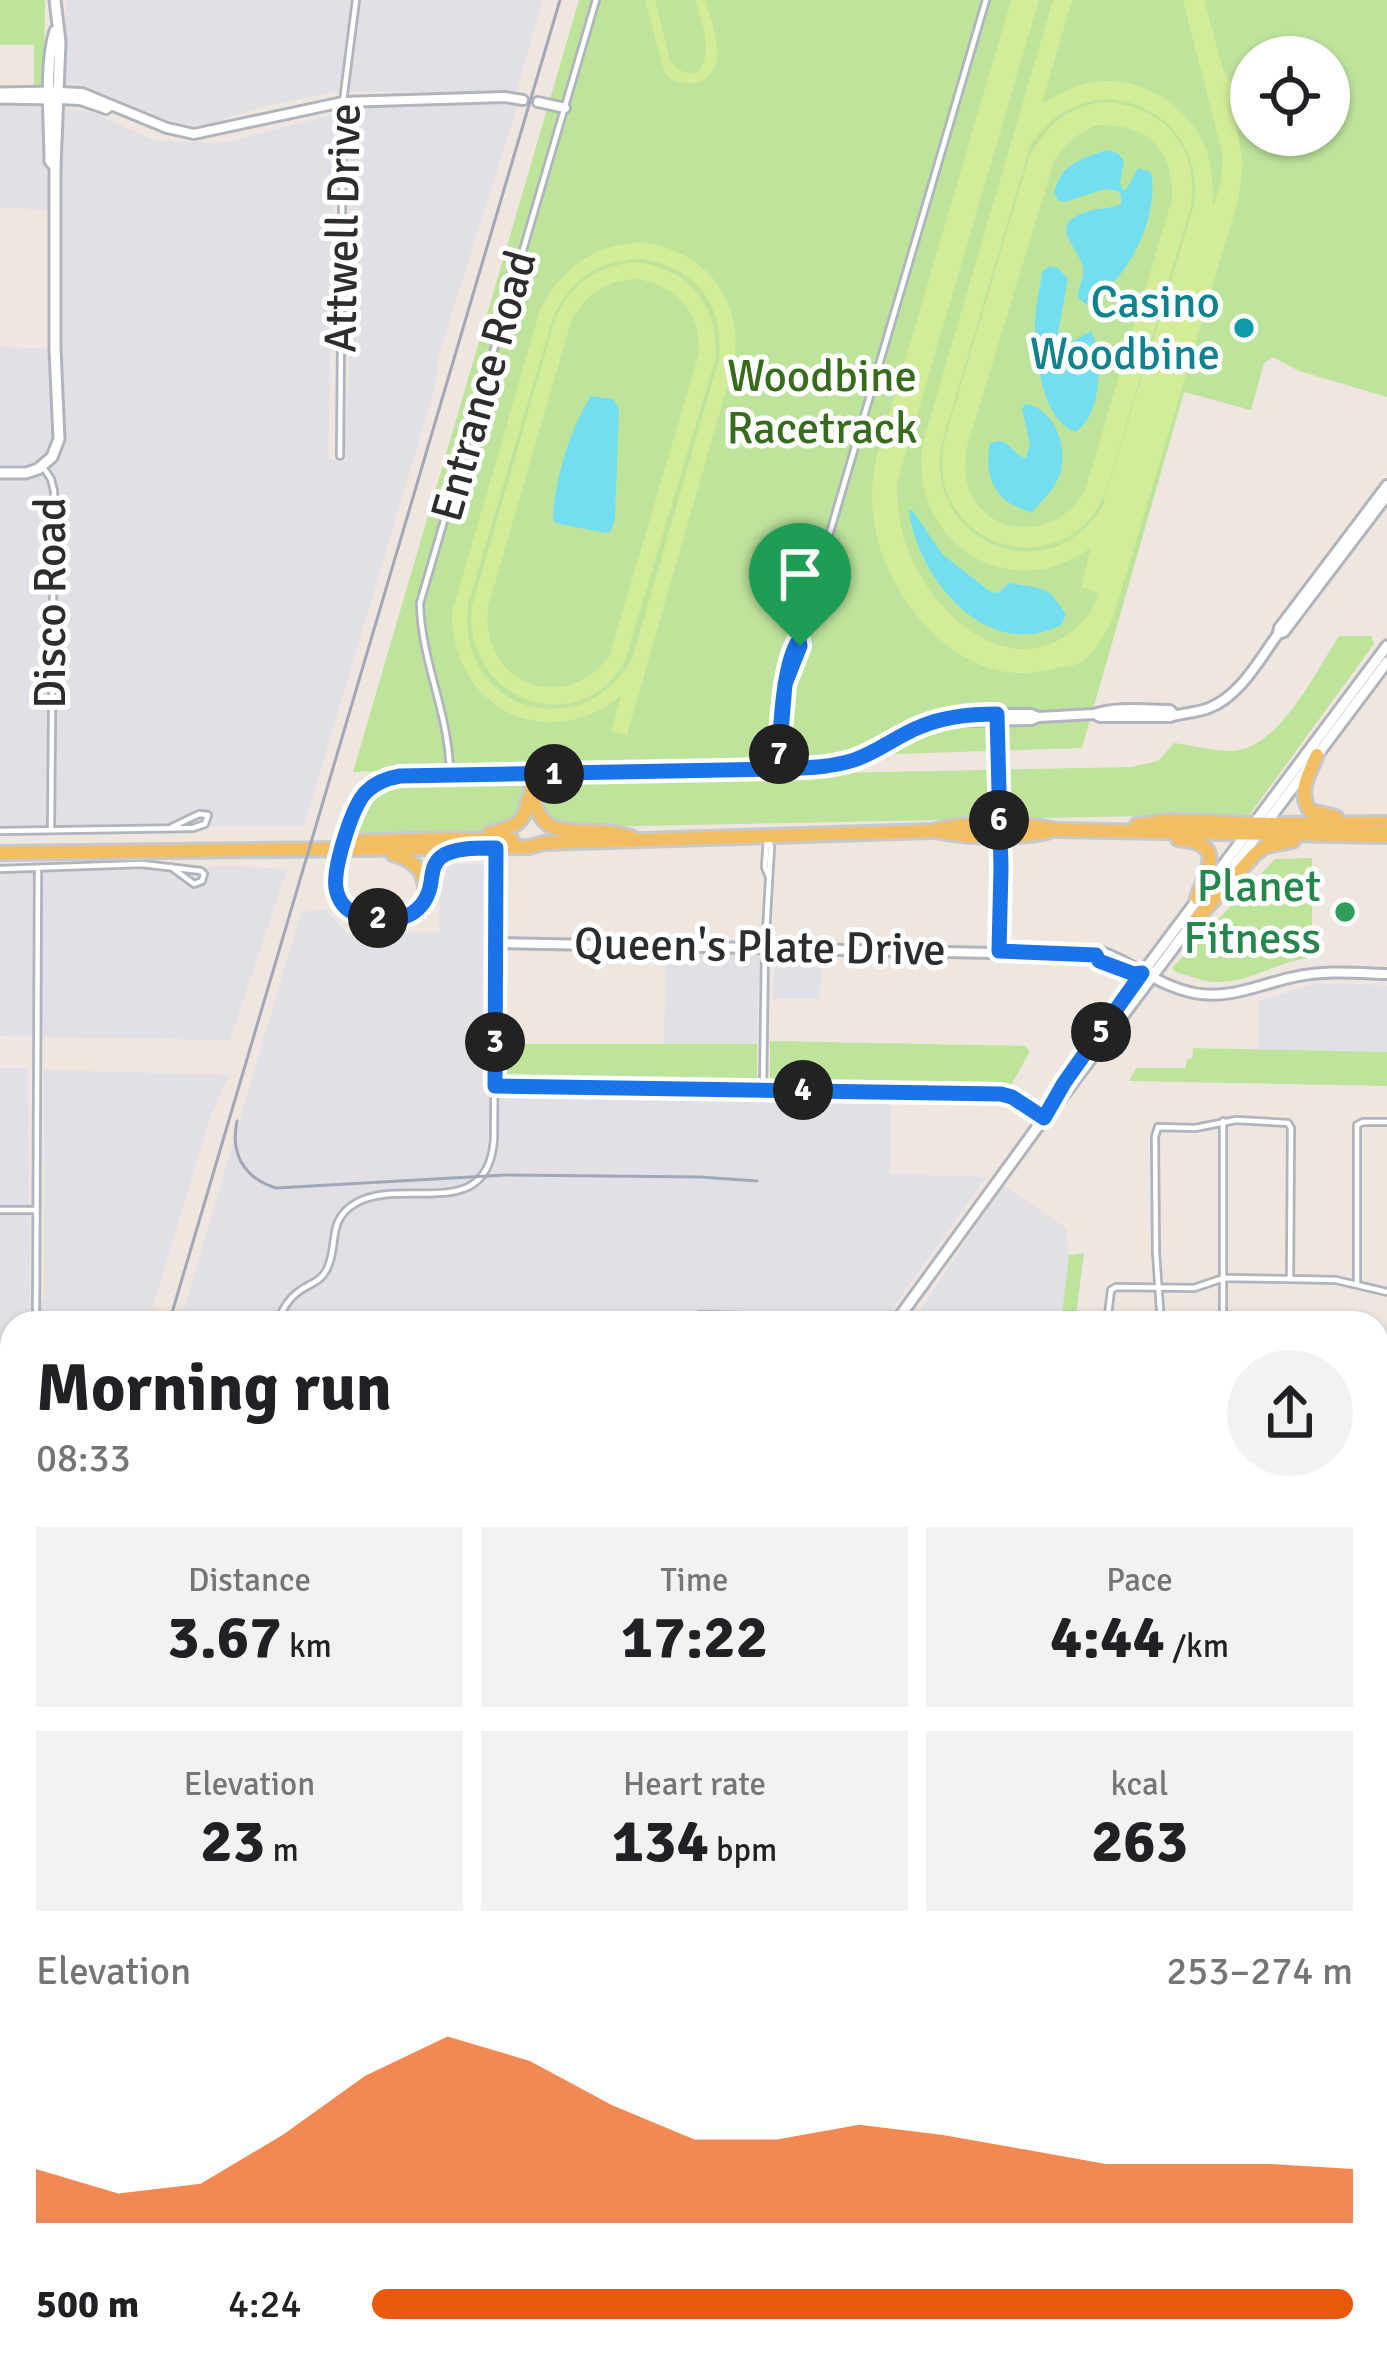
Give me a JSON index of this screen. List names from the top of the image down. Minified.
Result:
{"streets":{"main road":["Disco Road"],"street":["Attwell Drive","Entrance Road","Queen's Plate Drive"]},"parks":["Woodbine Racetrack"],"places":["Casino Woodbine","Planet Fitness"],"page":{"pins":["7","1","6","2","5","3","4"],"heading":["Morning run","08:33"],"stats":[["Distance","3.67 km"],["Time","17:22"],["Pace","4:44 /km"],["Elevation","23 m"],["Heart rate","134 bpm"],["kcal","263"]],"chart":["Elevation","253–274 m"],"list":[{"name":"500 m","note":"4:24"}]}}
